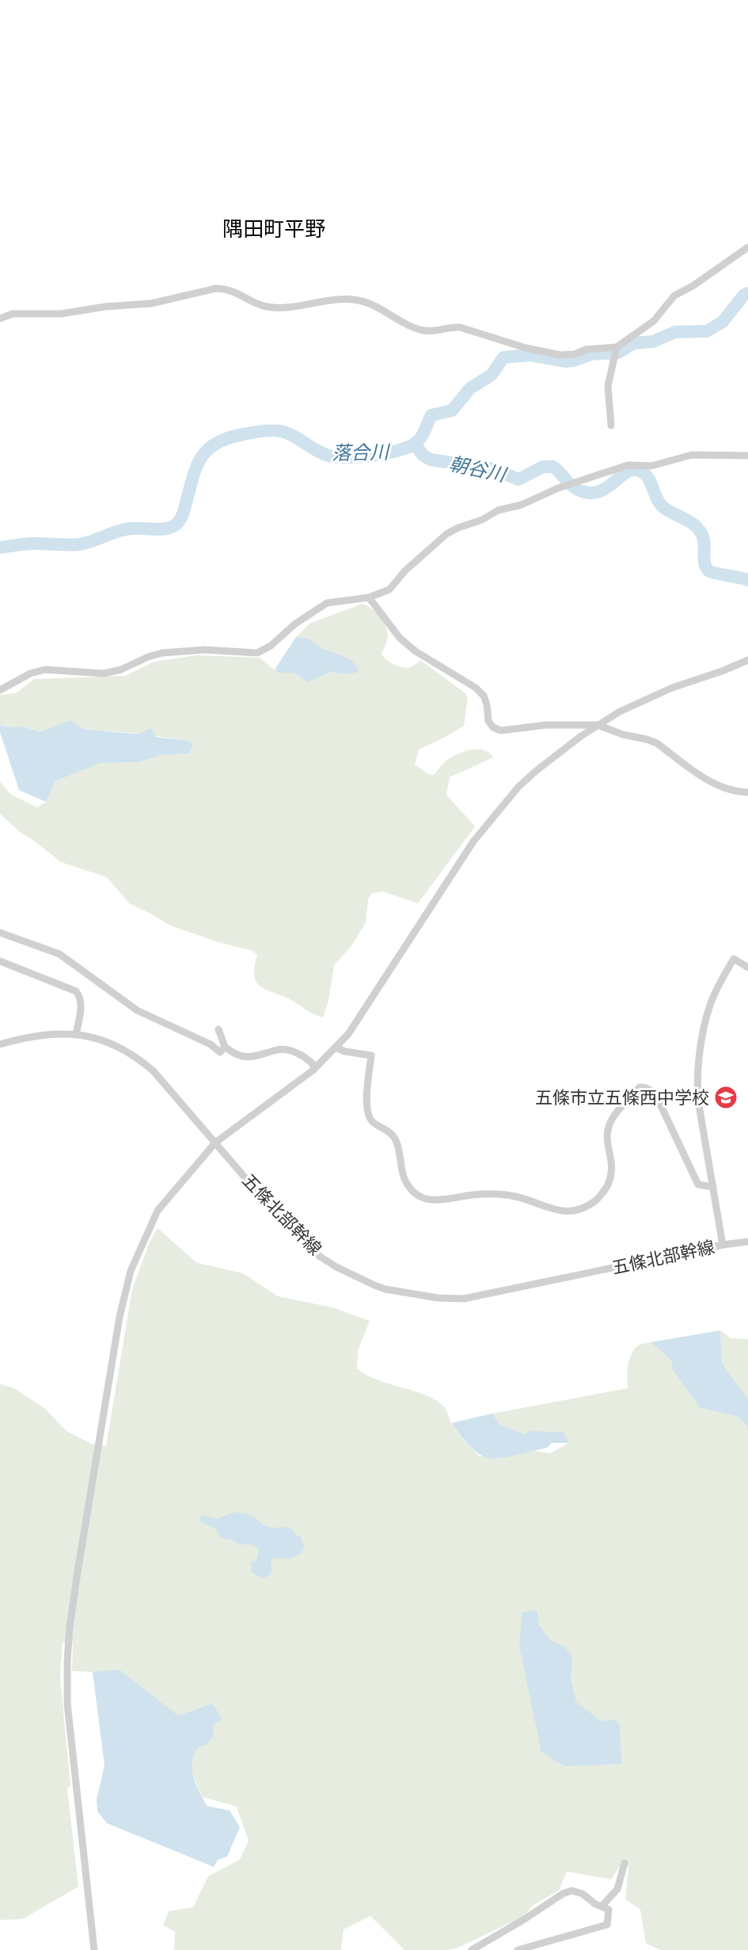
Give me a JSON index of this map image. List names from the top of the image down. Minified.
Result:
{"streets":{"street":["五條北部幹線"]},"districts":["隅田町平野"],"water":["落合川","朝谷川"],"places":{"school or university":["五條市立五條西中学校"]}}
